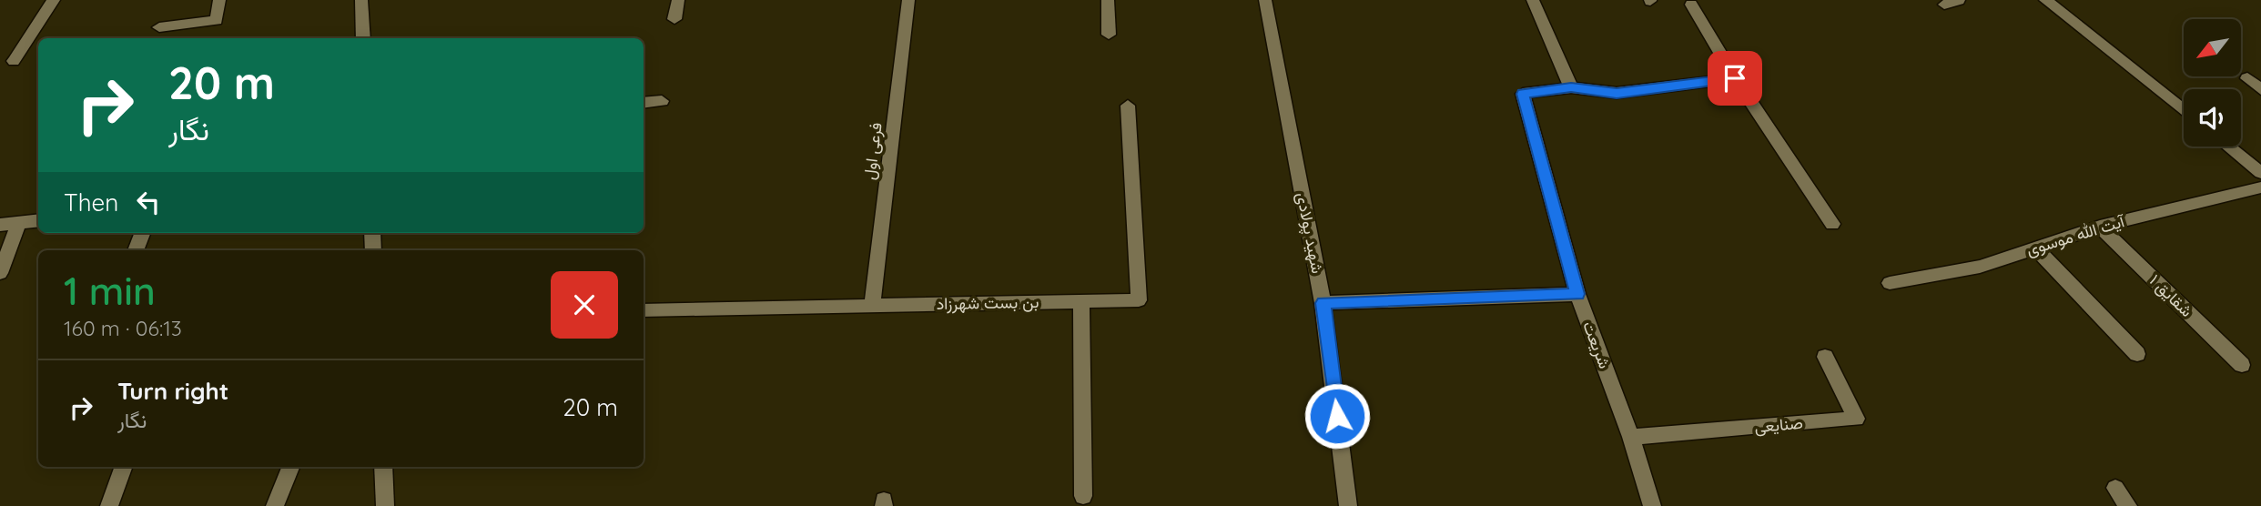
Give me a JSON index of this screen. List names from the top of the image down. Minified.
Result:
{"streets":{"street":["فرعی اول","شهید پولادی","آیت الله موسوی","شقایق ۱","بن بست شهرزاد","شریعت","صنایعی"]},"crossings":[["فرعی اول","بن بست شهرزاد"],["آیت الله موسوی","شقایق ۱"],["شریعت","صنایعی"]],"north":"bottom left","page":{"turn":["20 m","نگار"],"then":"Then","heading":["1 min","160 m · 06:13"],"list":[{"name":"Turn right","note":"نگار","value":"20 m"}]}}
